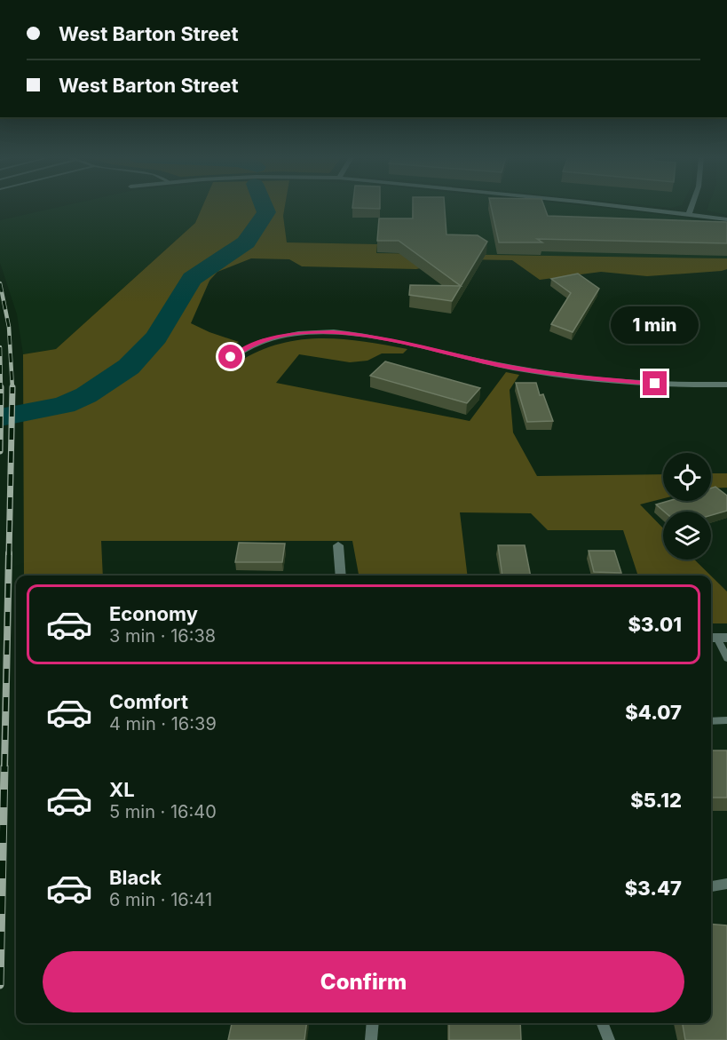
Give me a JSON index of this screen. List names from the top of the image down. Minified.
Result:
{"page":{"banner":["West Barton Street","West Barton Street"],"bubble":"1 min","list":[{"name":"Economy","note":"3 min · 16:38","value":"$3.01"},{"name":"Comfort","note":"4 min · 16:39","value":"$4.07"},{"name":"XL","note":"5 min · 16:40","value":"$5.12"},{"name":"Black","note":"6 min · 16:41","value":"$3.47"}],"buttons":"Confirm"}}
